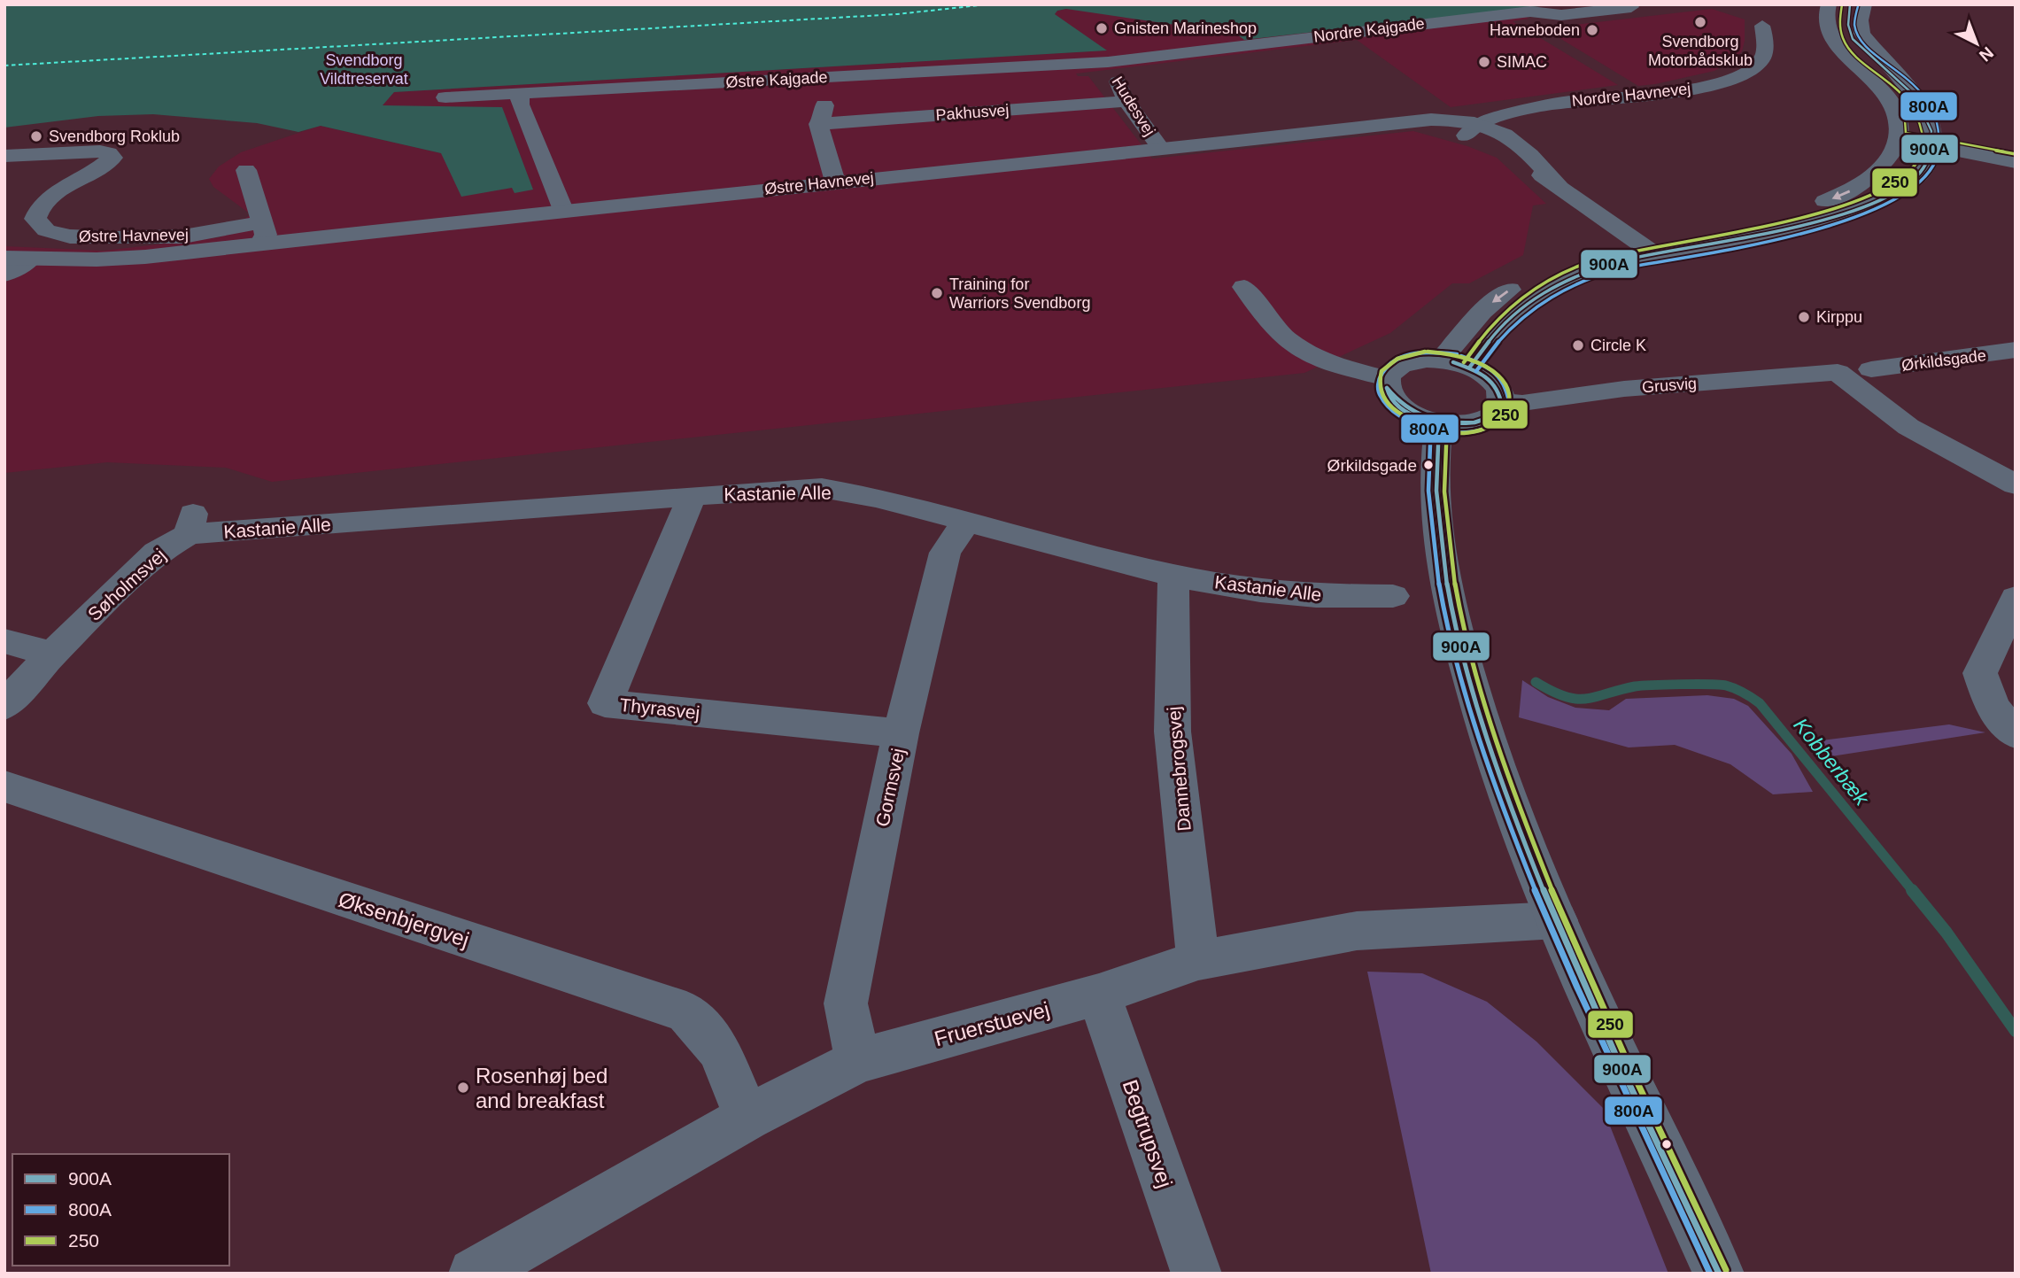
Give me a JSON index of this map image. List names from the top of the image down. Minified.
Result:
{"streets":{"street":["Nordre Kajgade","Østre Kajgade","Nordre Havnevej","Hudesvej","Pakhusvej","Østre Havnevej","Ørkildsgade","Grusvig","Kastanie Alle","Søholmsvej","Thyrasvej","Dannebrogsvej","Gormsvej","Øksenbjergvej","Fruerstuevej","Begtrupsvej"]},"crossings":[["Nordre Kajgade","Østre Kajgade"],["Nordre Kajgade","Hudesvej"],["Østre Kajgade","Hudesvej"],["Nordre Havnevej","Østre Havnevej"],["Hudesvej","Pakhusvej"],["Hudesvej","Østre Havnevej"],["Kastanie Alle","Søholmsvej"],["Kastanie Alle","Thyrasvej"],["Kastanie Alle","Dannebrogsvej"],["Kastanie Alle","Gormsvej"],["Thyrasvej","Gormsvej"],["Dannebrogsvej","Fruerstuevej"],["Gormsvej","Fruerstuevej"],["Øksenbjergvej","Fruerstuevej"],["Fruerstuevej","Begtrupsvej"]],"water":["Kobberbæk"],"parks":["Svendborg Vildtreservat"],"places":["Svendborg Motorbådsklub","Gnisten Marineshop","Havneboden","SIMAC","Svendborg Roklub","Training for Warriors Svendborg","Kirppu","Circle K","Ørkildsgade","Rosenhøj bed and breakfast"],"lines":["transit line 900A","transit line 250","transit line 800A"],"legend":["900A","800A","250"],"north":"bottom right"}
